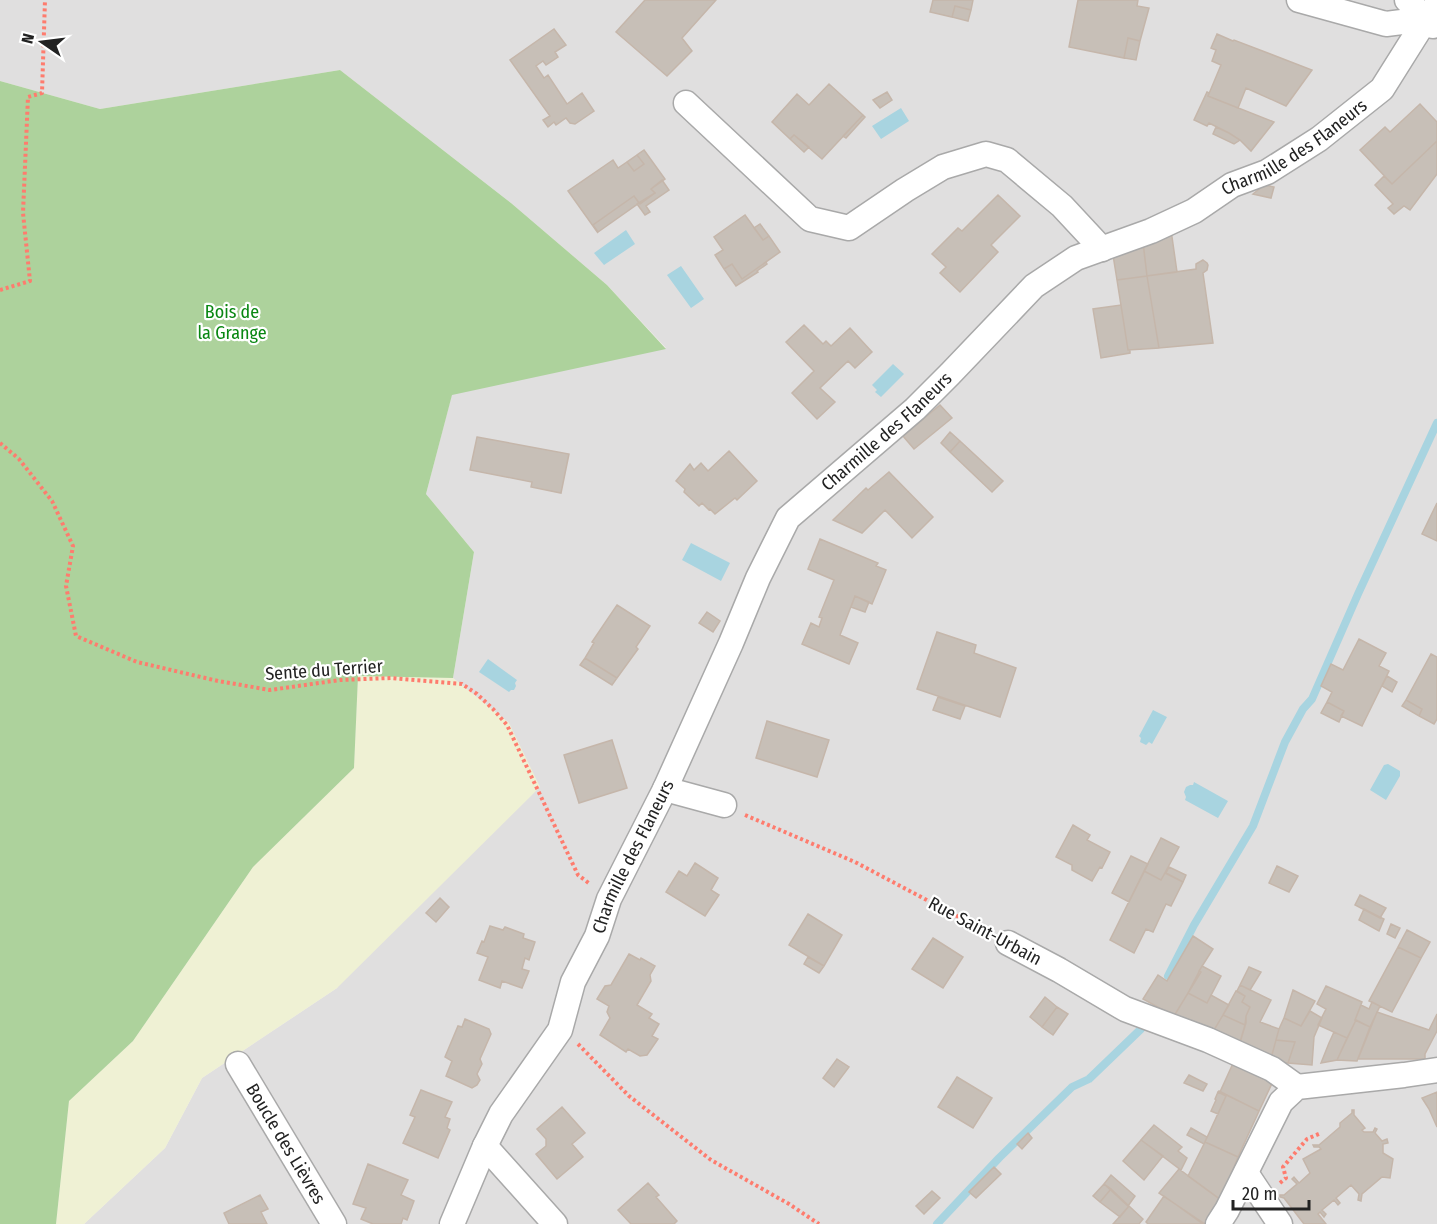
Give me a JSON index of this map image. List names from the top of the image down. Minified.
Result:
{"streets":{"street":["Charmille des Flaneurs","Rue Saint-Urbain","Boucle des Lièvres"],"path":["Sente du Terrier"]},"crossings":[["Charmille des Flaneurs","Sente du Terrier"]],"parks":["Bois de la Grange"],"scale_bar":"20 m","north":"left"}
